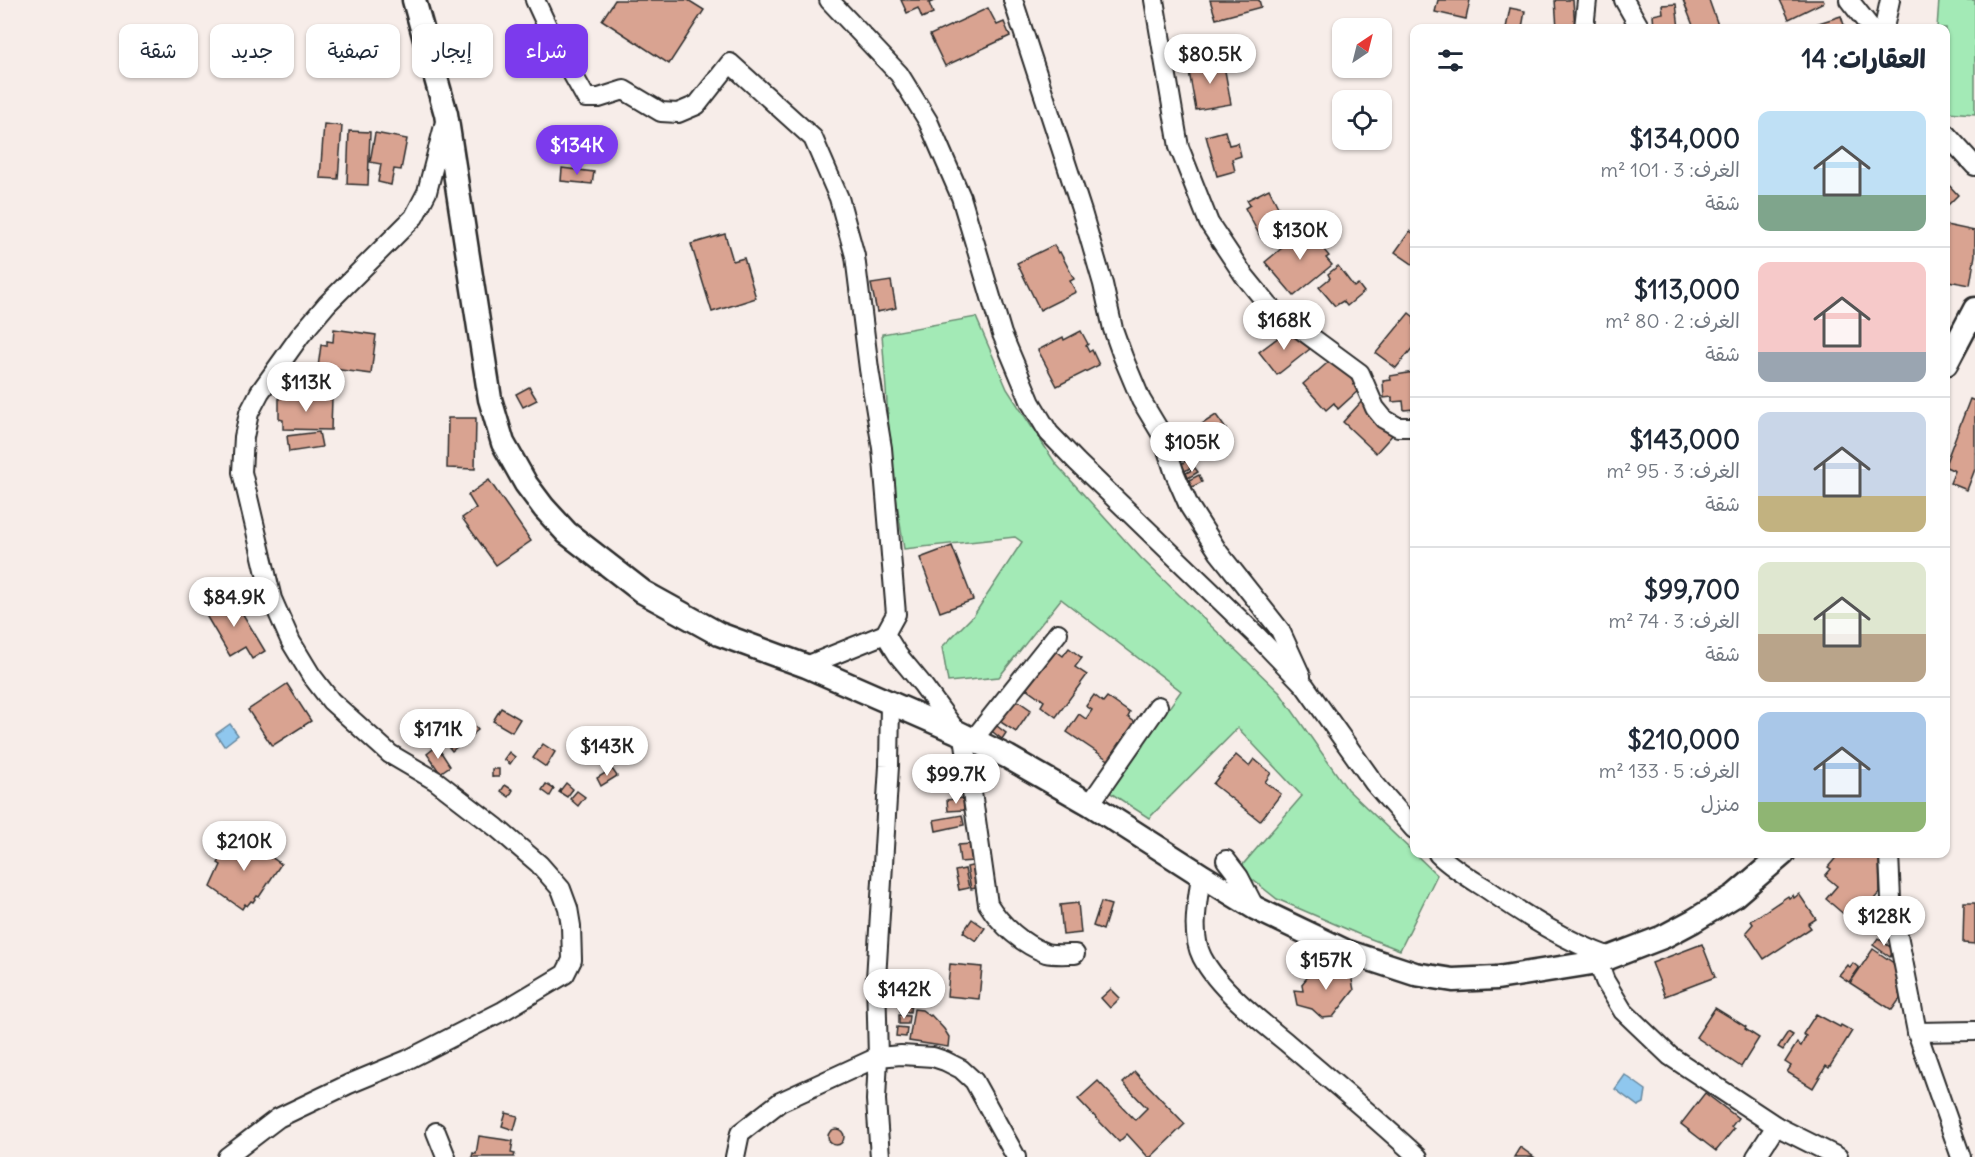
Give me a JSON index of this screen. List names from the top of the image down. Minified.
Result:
{"north":"top right","page":{"chip":["شراء","إيجار","تصفية","جديد","شقة"],"heading":"العقارات: 14","price":["$80.5K","$134K","$130K","$168K","$113K","$105K","$84.9K","$171K","$143K","$99.7K","$210K","$128K","$157K","$142K"],"list":[{"name":"$134,000","note":"الغرف: 3 · 101 m² · شقة"},{"name":"$113,000","note":"الغرف: 2 · 80 m² · شقة"},{"name":"$143,000","note":"الغرف: 3 · 95 m² · شقة"},{"name":"$99,700","note":"الغرف: 3 · 74 m² · شقة"},{"name":"$210,000","note":"الغرف: 5 · 133 m² · منزل"}]}}
